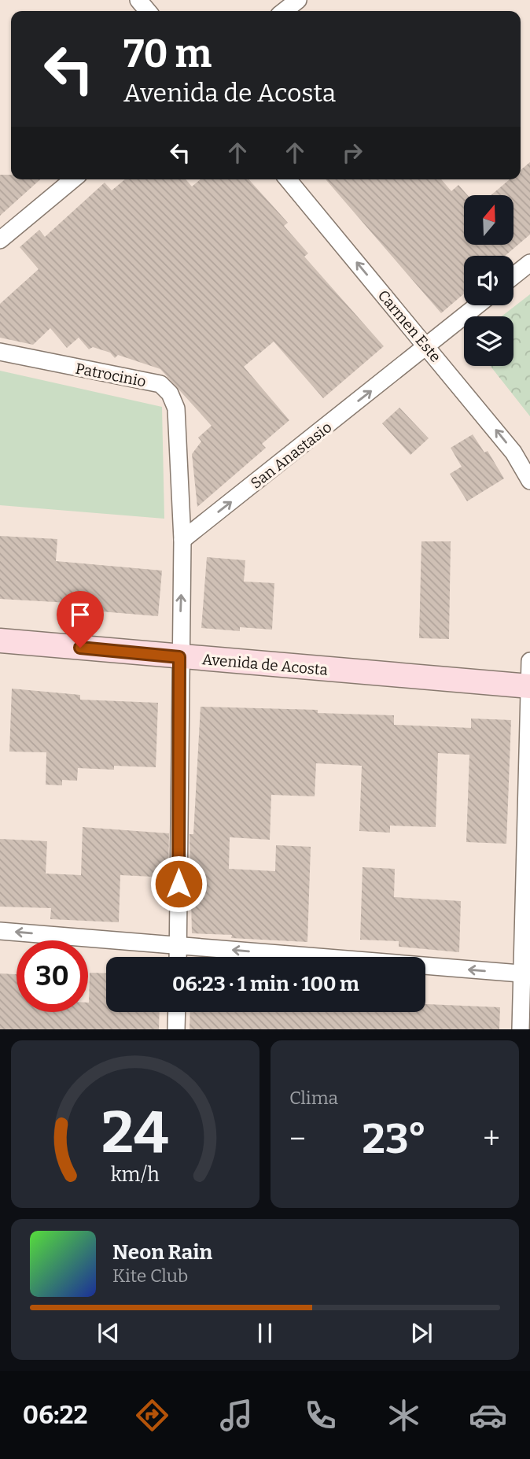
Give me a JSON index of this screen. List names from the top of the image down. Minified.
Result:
{"streets":{"main road":["Avenida de Acosta"],"street":["Carmen Este","Patrocinio","San Anastasio"]},"crossings":[["Carmen Este","San Anastasio"],["Patrocinio","San Anastasio"]],"one_way":["Carmen Este","San Anastasio"],"north":"top","page":{"turn":["70 m","Avenida de Acosta"],"limit":"30","trip":"06:23 · 1 min · 100 m","tile":"Clima","heat":["−","23°","+"],"song":["Neon Rain","Kite Club"],"tabs":"06:22","gauge":["24","km/h"]}}
